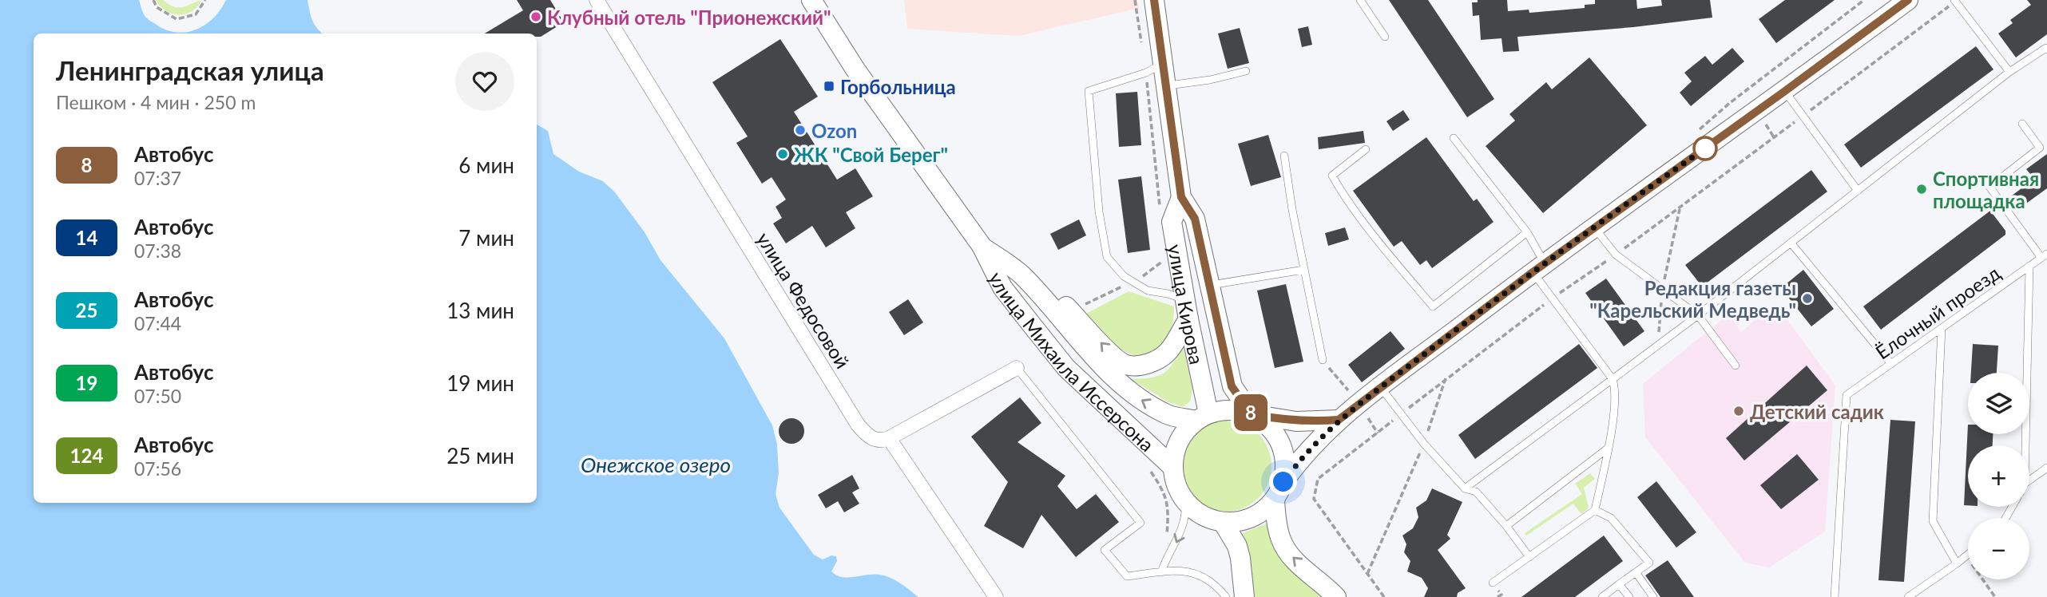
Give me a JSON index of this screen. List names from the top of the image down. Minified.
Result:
{"streets":{"main road":["улица Кирова","улица Михаила Иссерсона"],"street":["улица Федосовой"],"lane":["Ёлочный проезд"]},"crossings":[["улица Кирова","улица Михаила Иссерсона"]],"water":["Онежское озеро"],"places":{"other":["Клубный отель \"Прионежский\"","Ozon","ЖК \"Свой Берег\"","Спортивная площадка","Редакция газеты \"Карельский Медведь\"","Детский садик"],"transit":["Горбольница"]},"lines":["bus line 8"],"page":{"on_map":"8","heading":["Ленинградская улица","Пешком · 4 мин · 250 m"],"list":[{"mark":"8","name":"Автобус","note":"07:37","value":"6 мин"},{"mark":"14","name":"Автобус","note":"07:38","value":"7 мин"},{"mark":"25","name":"Автобус","note":"07:44","value":"13 мин"},{"mark":"19","name":"Автобус","note":"07:50","value":"19 мин"},{"mark":"124","name":"Автобус","note":"07:56","value":"25 мин"}],"map_buttons":["+","−"]}}
